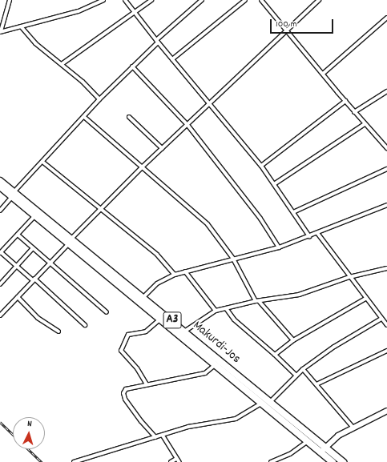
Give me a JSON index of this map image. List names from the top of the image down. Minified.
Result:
{"streets":{"highway":["A3","Makurdi-Jos"]},"scale_bar":"100 m","north":"top"}
